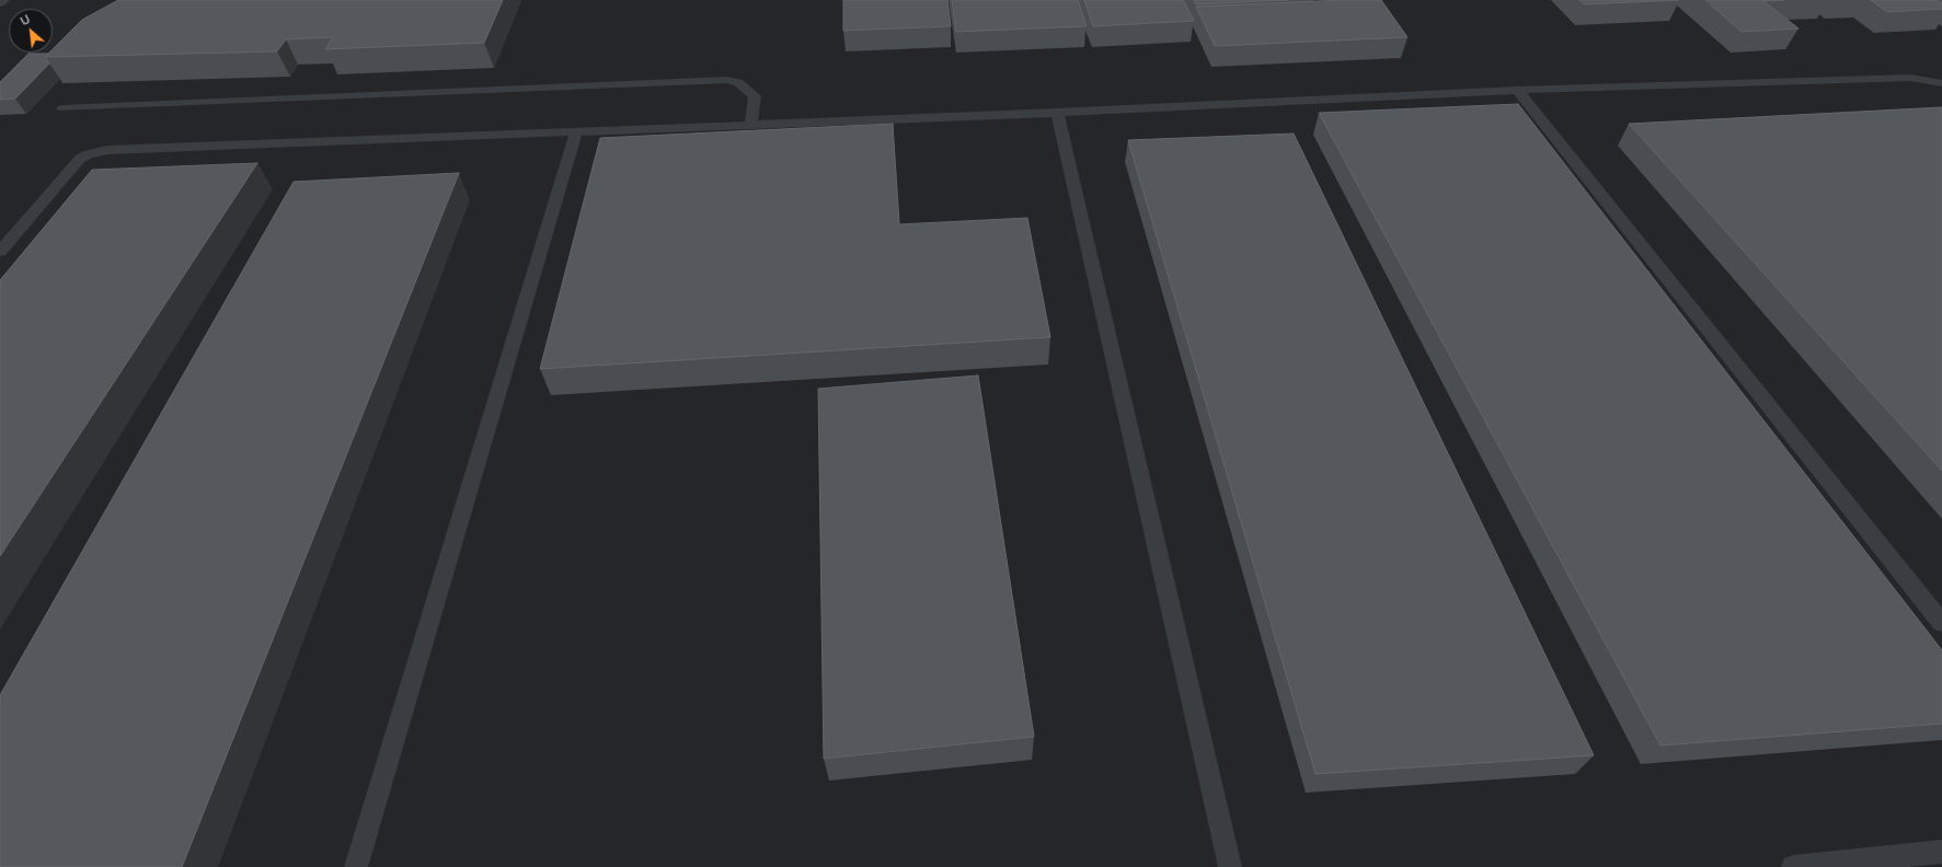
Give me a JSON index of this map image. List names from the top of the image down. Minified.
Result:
{"north":"top left"}
